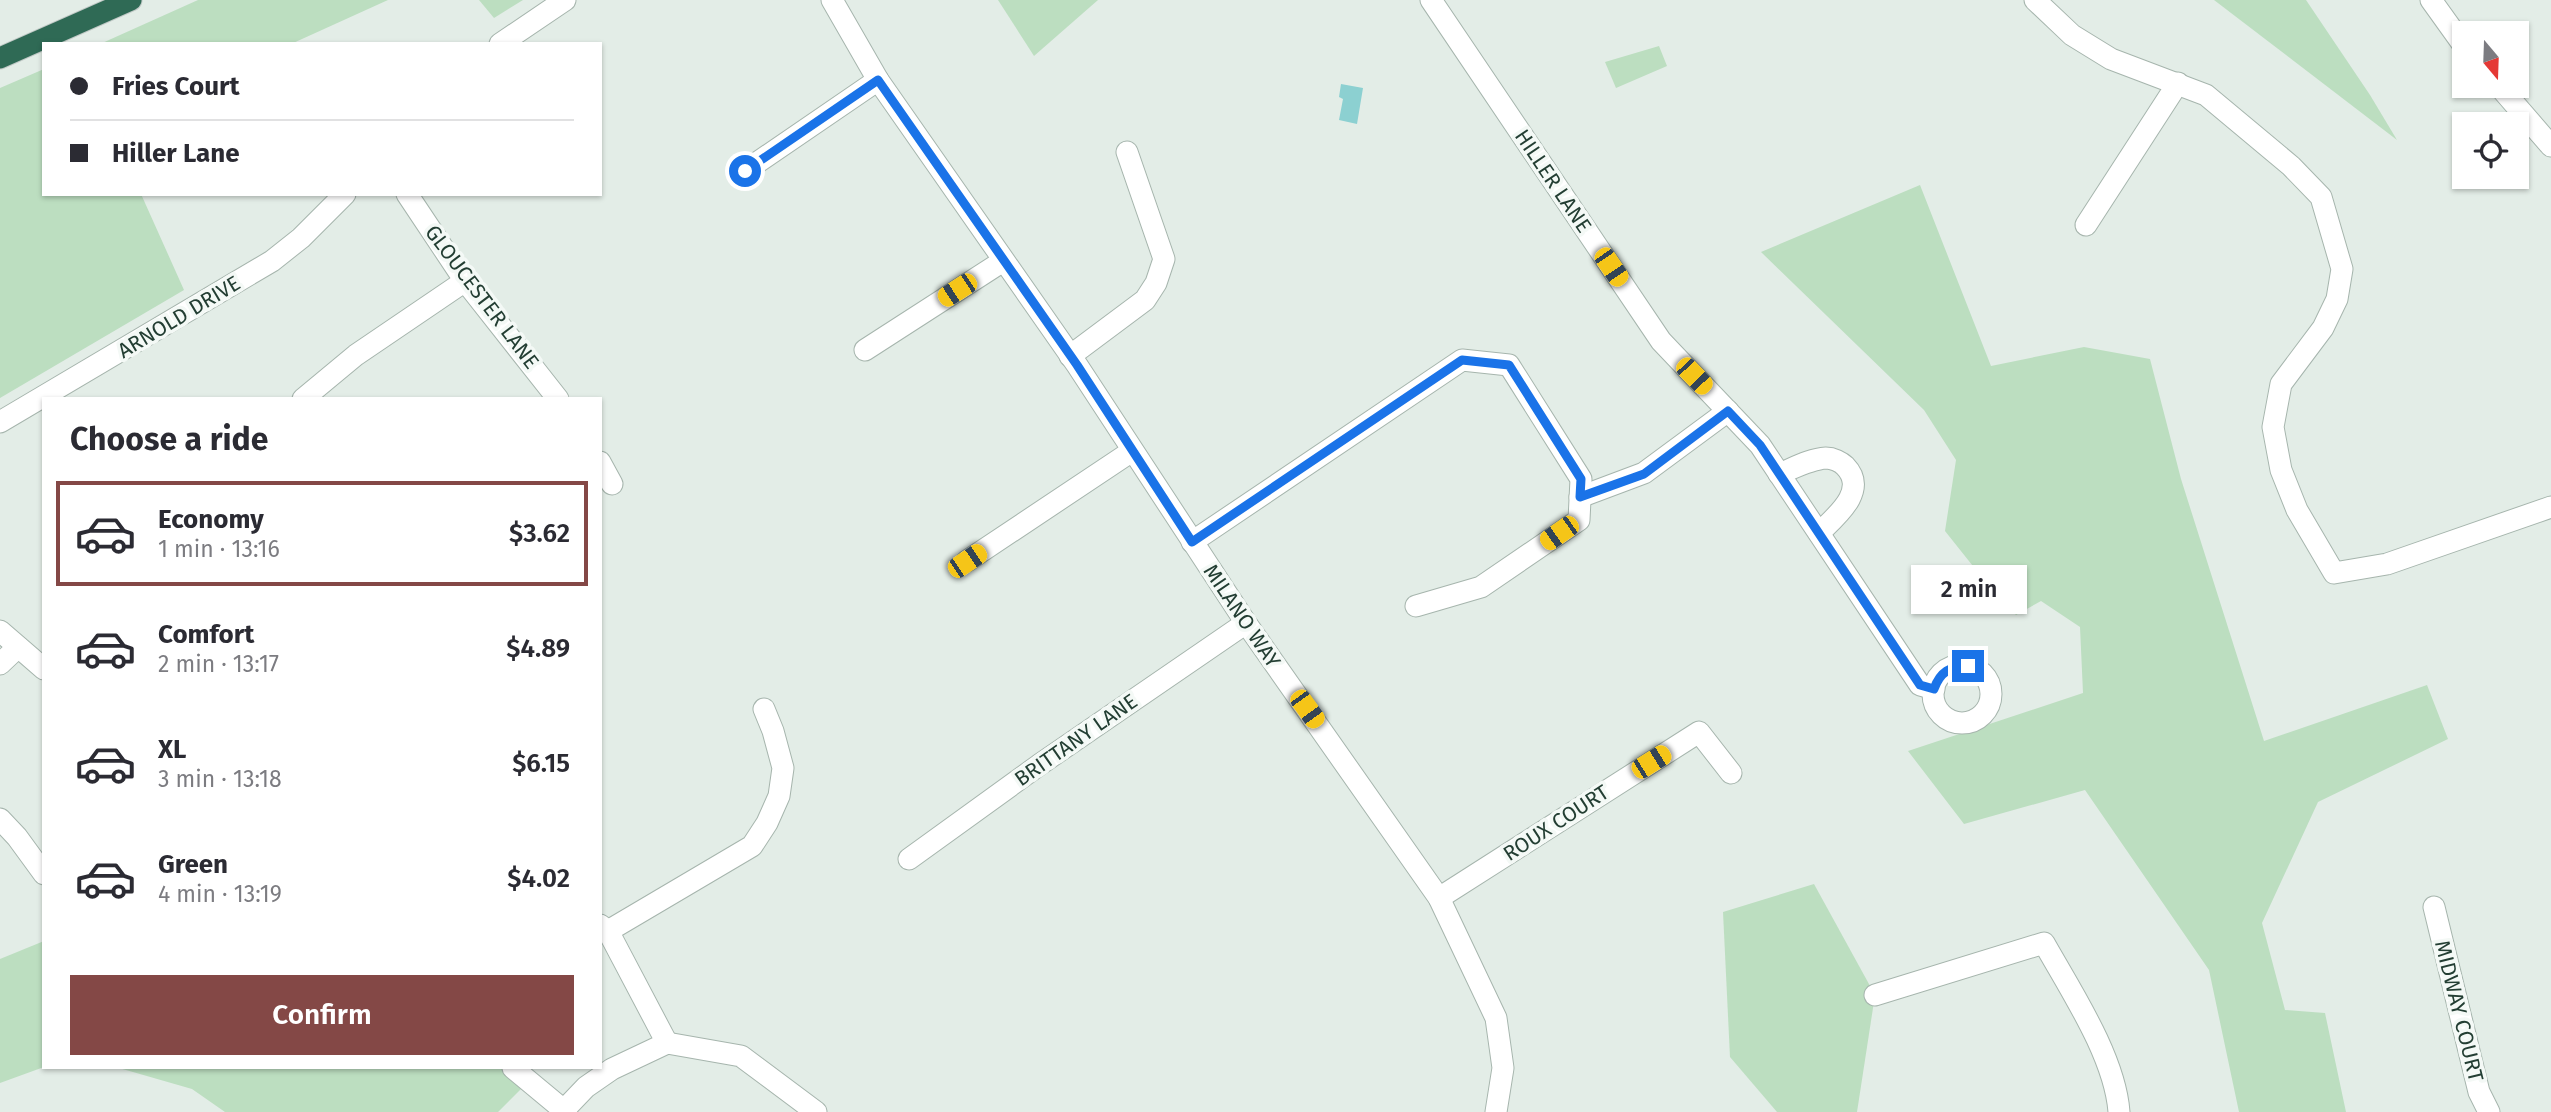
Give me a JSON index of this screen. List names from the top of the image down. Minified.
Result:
{"streets":{"street":["HILLER LANE","GLOUCESTER LANE","ARNOLD DRIVE","MILANO WAY","BRITTANY LANE","ROUX COURT","MIDWAY COURT"]},"crossings":[["MILANO WAY","BRITTANY LANE"],["MILANO WAY","ROUX COURT"]],"north":"bottom","page":{"banner":["Fries Court","Hiller Lane"],"heading":"Choose a ride","list":[{"name":"Economy","note":"1 min · 13:16","value":"$3.62"},{"name":"Comfort","note":"2 min · 13:17","value":"$4.89"},{"name":"XL","note":"3 min · 13:18","value":"$6.15"},{"name":"Green","note":"4 min · 13:19","value":"$4.02"}],"bubble":"2 min","buttons":"Confirm"}}
